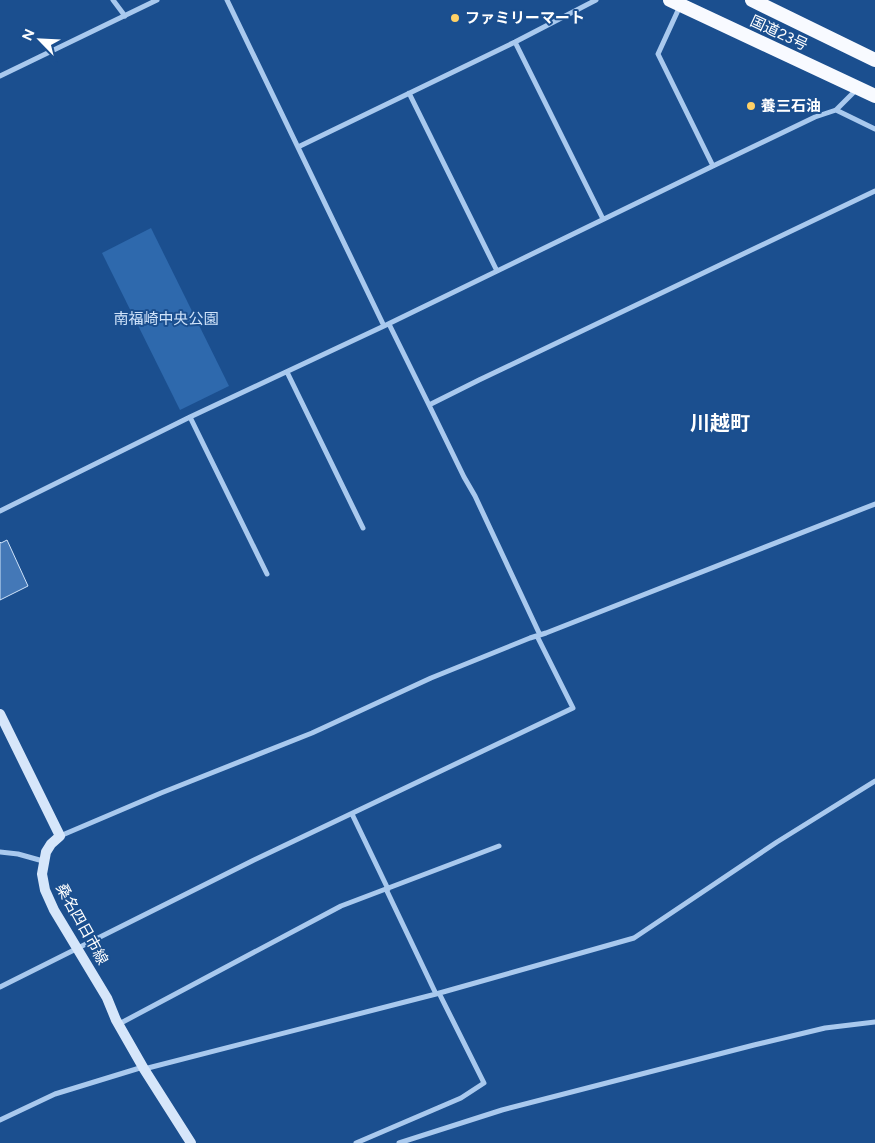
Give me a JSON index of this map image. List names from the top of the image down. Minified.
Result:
{"streets":{"highway":["国道23号"],"main road":["桑名四日市線"]},"districts":["川越町"],"parks":["南福崎中央公園"],"places":["ファミリーマート","養三石油"],"north":"top left"}
